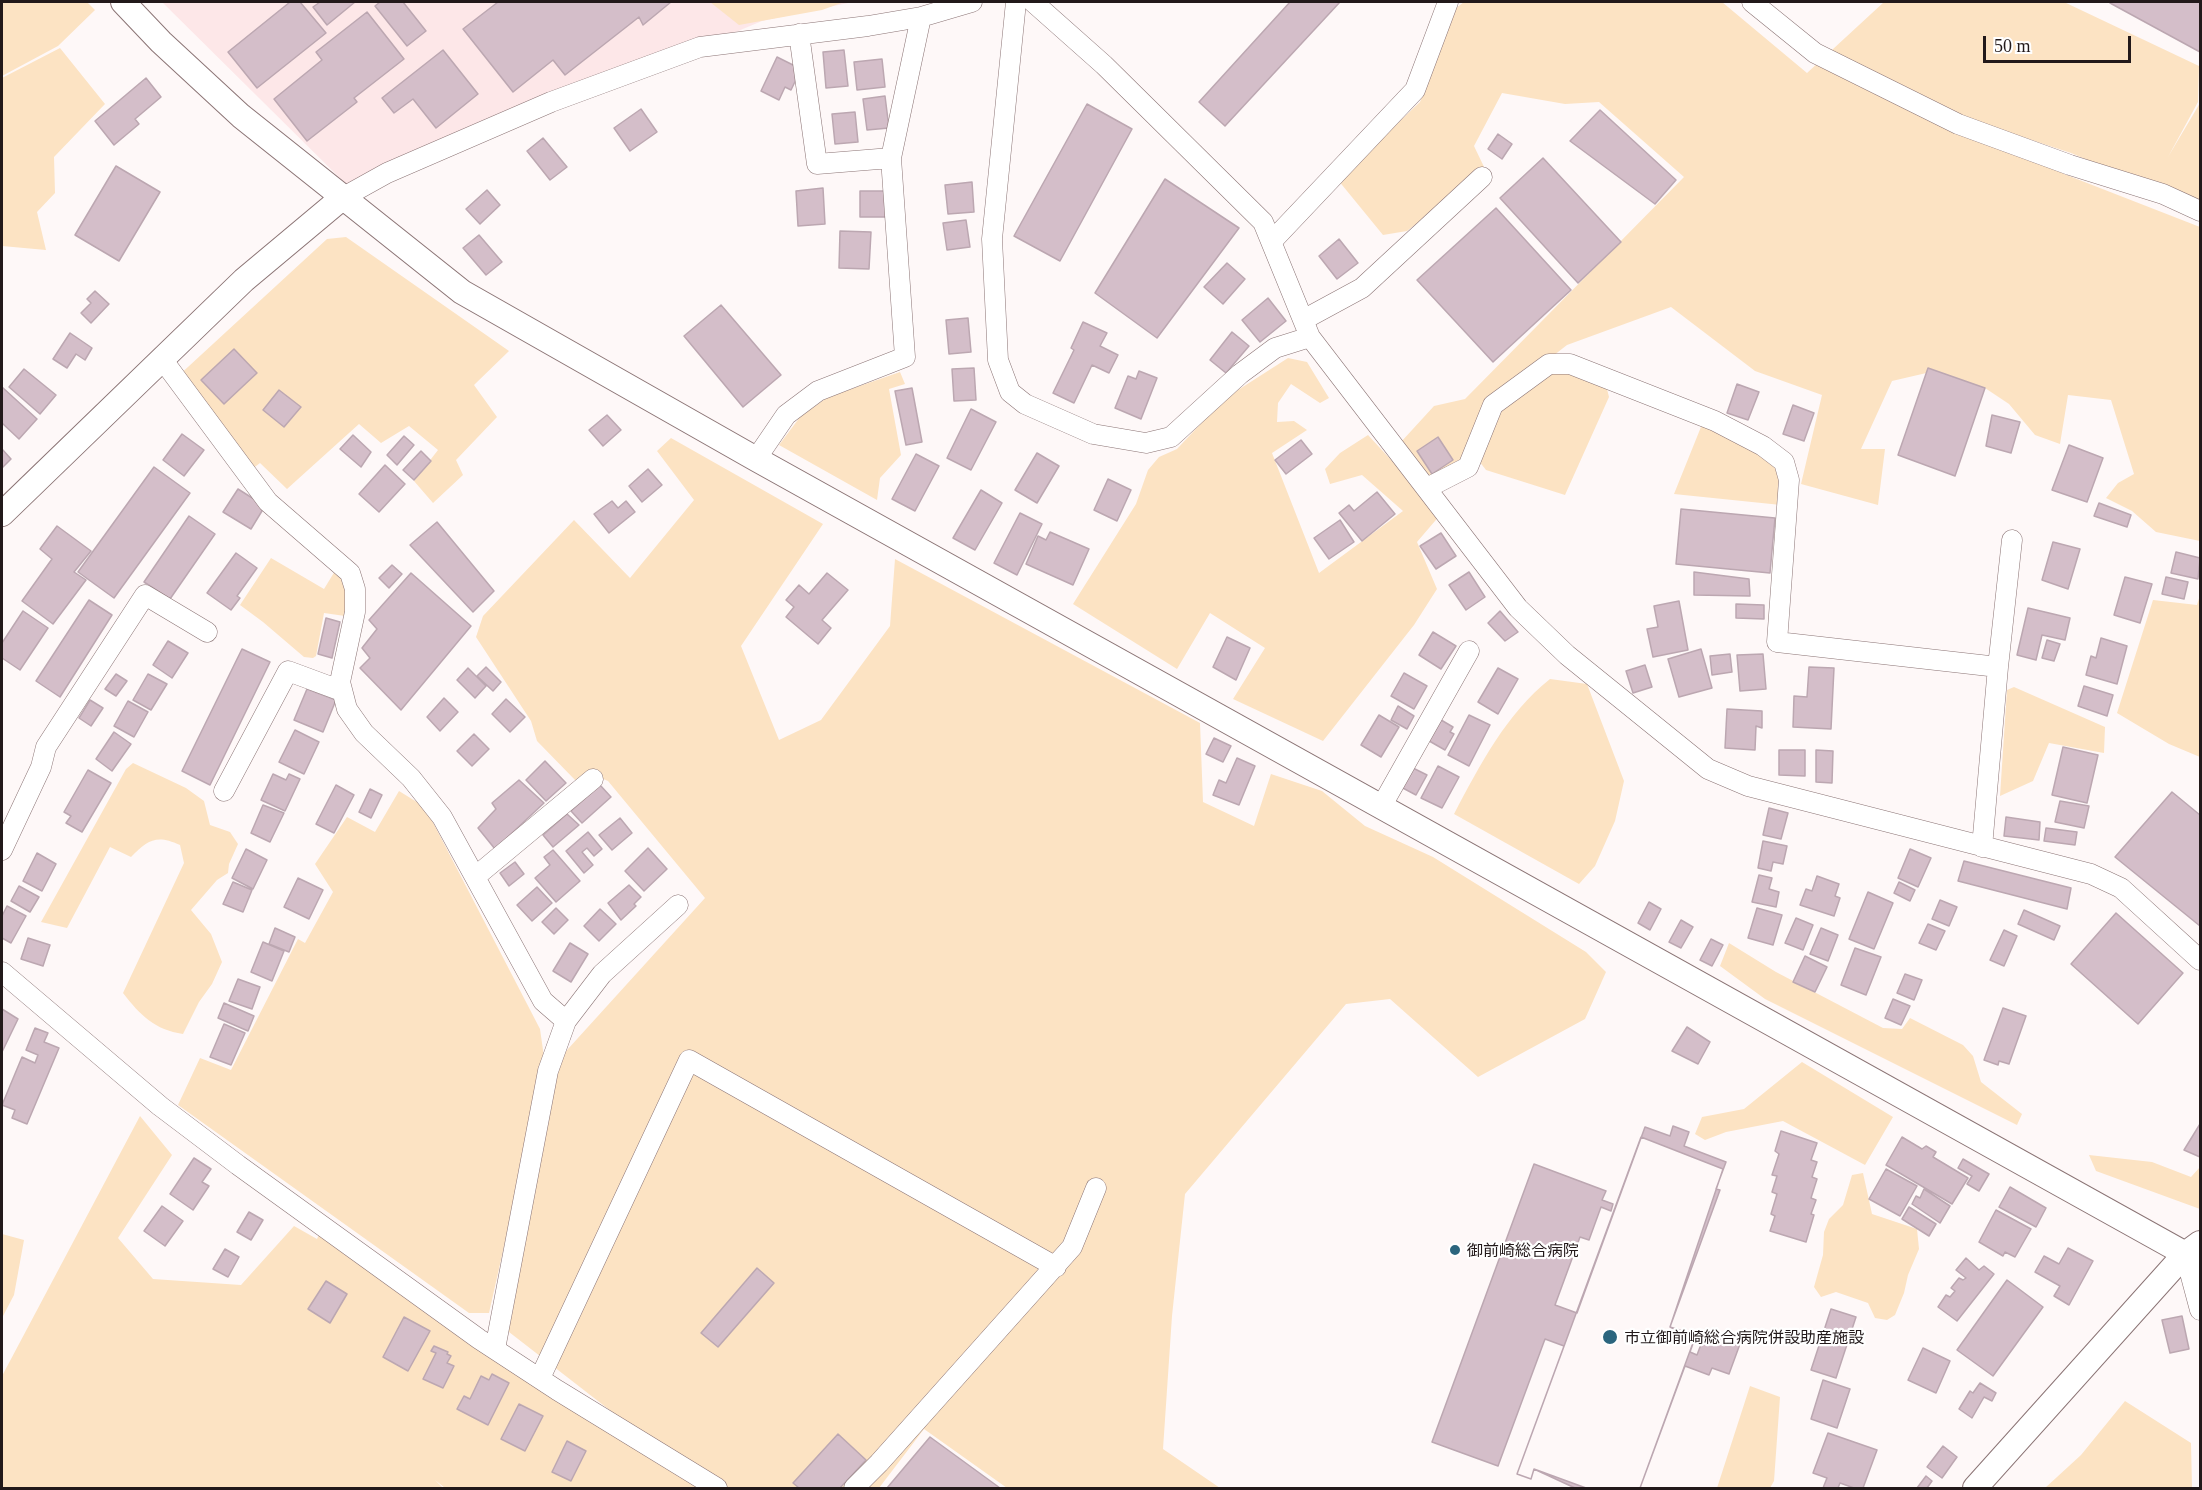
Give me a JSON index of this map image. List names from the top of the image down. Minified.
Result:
{"places":["御前崎総合病院","市立御前崎総合病院併設助産施設"],"scale_bar":"50 m"}
